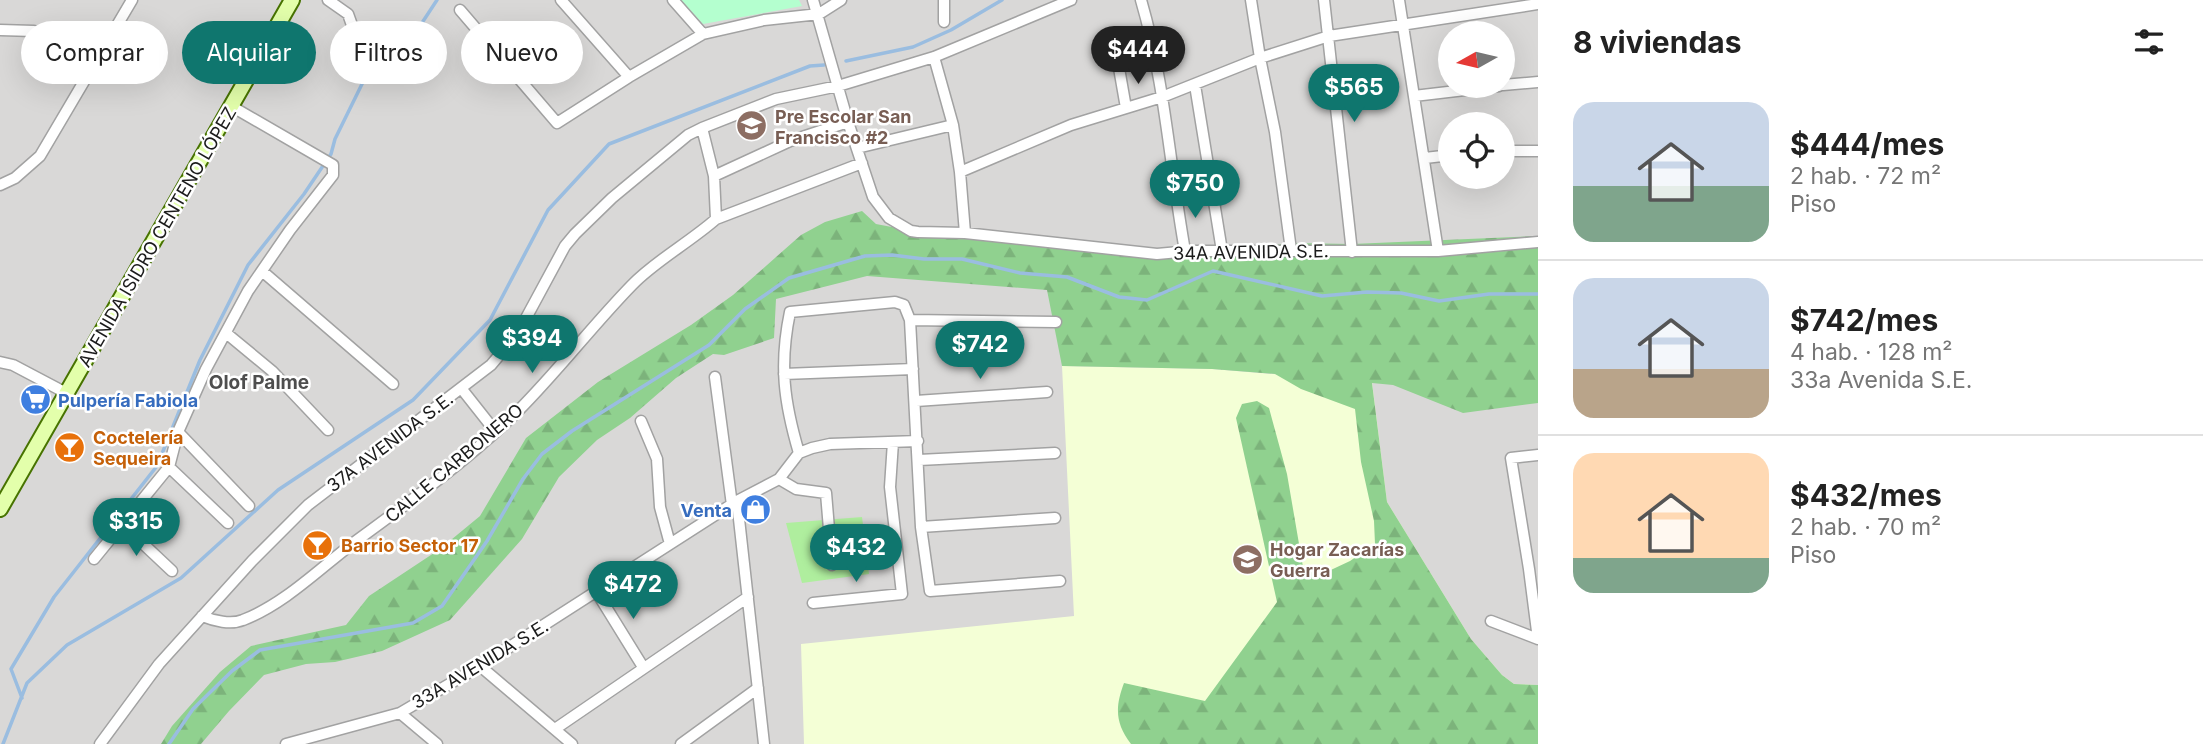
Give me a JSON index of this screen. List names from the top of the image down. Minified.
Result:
{"streets":{"street":["AVENIDA ISIDRO CENTENO LÓPEZ","34A AVENIDA S.E.","37A AVENIDA S.E.","CALLE CARBONERO","33A AVENIDA S.E."]},"crossings":[["34A AVENIDA S.E.","37A AVENIDA S.E."],["34A AVENIDA S.E.","CALLE CARBONERO"],["37A AVENIDA S.E.","CALLE CARBONERO"]],"districts":["Olof Palme"],"places":{"school or university":["Pre Escolar San Francisco #2","Hogar Zacarías Guerra"],"supermarket":["Pulpería Fabiola"],"bar":["Coctelería Sequeira","Barrio Sector 17"],"shop":["Venta"]},"north":"left","page":{"heading":"8 viviendas","chip":["Comprar","Alquilar","Filtros","Nuevo"],"price":["$444","$565","$750","$394","$742","$315","$432","$472"],"list":[{"name":"$444/mes","note":"2 hab. · 72 m² · Piso"},{"name":"$742/mes","note":"4 hab. · 128 m² · 33a Avenida S.E."},{"name":"$432/mes","note":"2 hab. · 70 m² · Piso"}]}}
